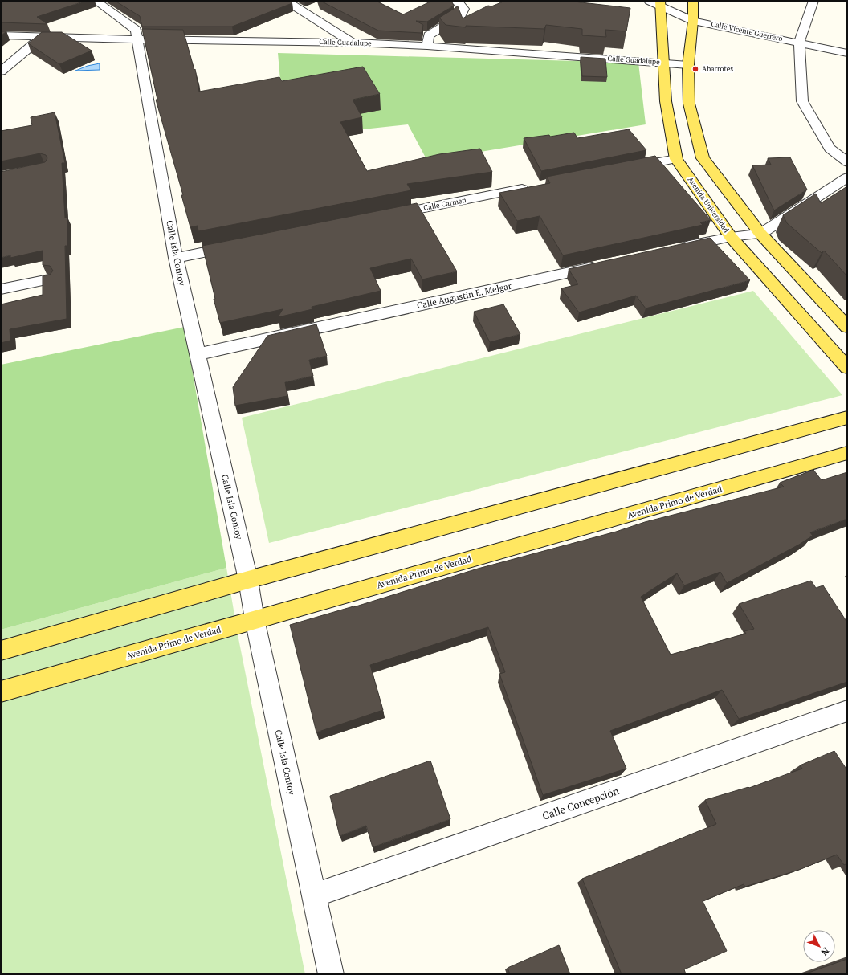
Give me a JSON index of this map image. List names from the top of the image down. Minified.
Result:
{"streets":{"main road":["Avenida Universidad","Avenida Primo de Verdad"],"street":["Calle Vicente Guerrero","Calle Guadalupe","Calle Carmen","Calle Isla Contoy","Calle Augustin E. Melgar","Calle Concepción"]},"crossings":[["Calle Vicente Guerrero","Avenida Universidad"],["Calle Guadalupe","Avenida Universidad"],["Calle Guadalupe","Calle Isla Contoy"],["Calle Isla Contoy","Calle Augustin E. Melgar"],["Calle Isla Contoy","Avenida Primo de Verdad"],["Calle Isla Contoy","Calle Concepción"]],"places":["Abarrotes"],"north":"bottom right"}
